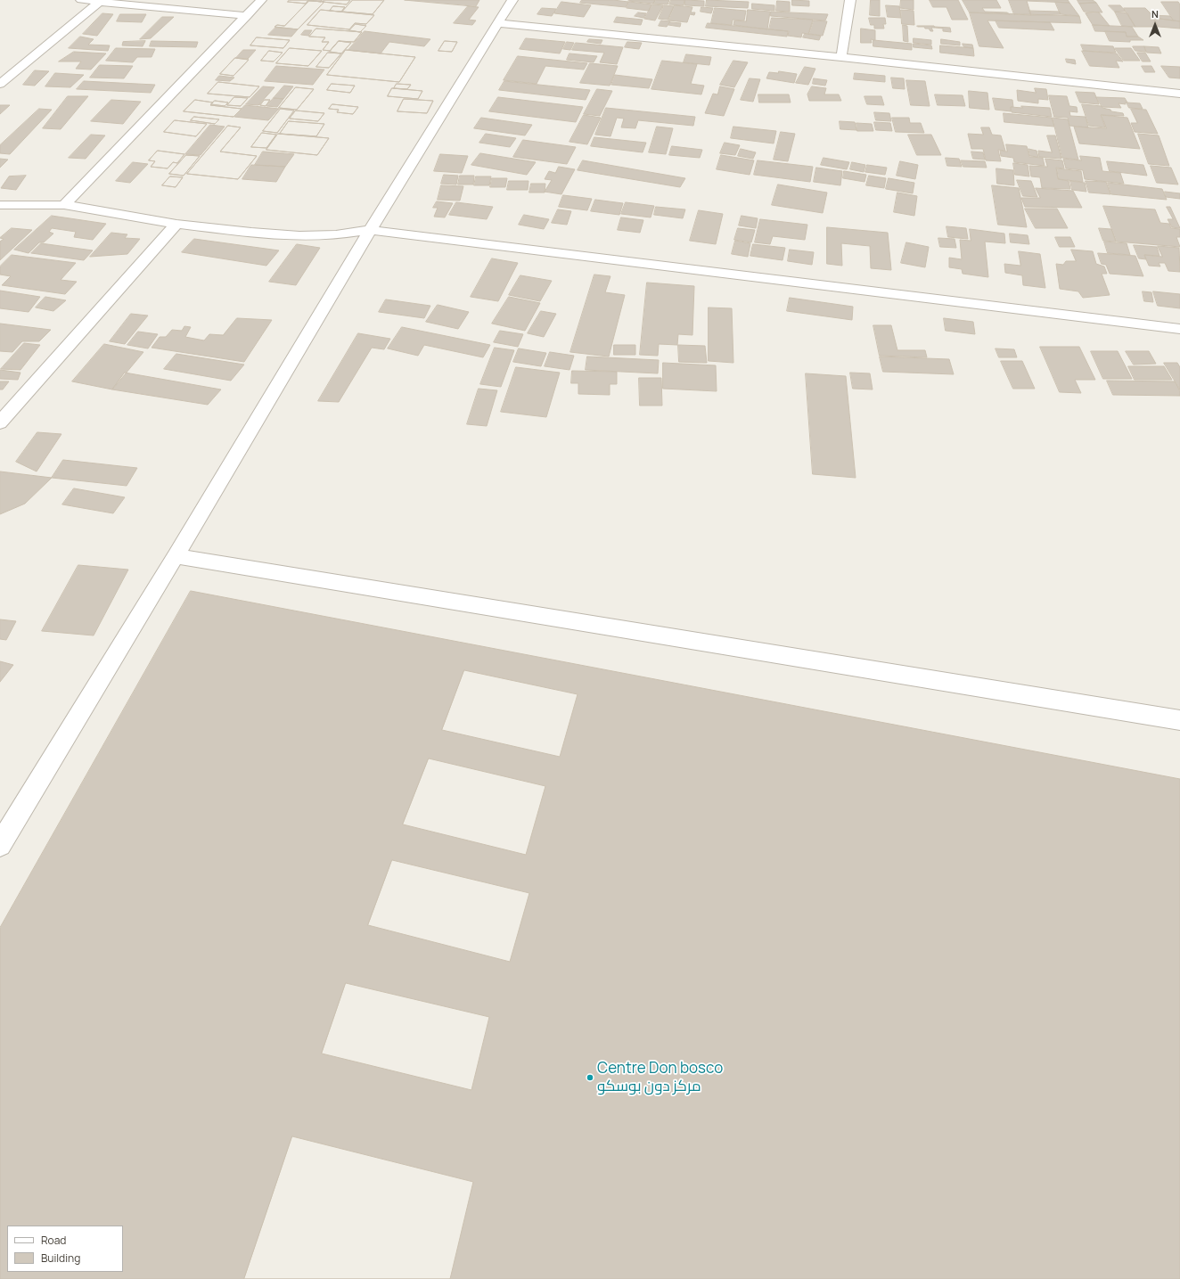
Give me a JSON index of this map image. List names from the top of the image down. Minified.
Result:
{"places":["Centre Don bosco مركز دون بوسكو"],"legend":["Road","Building"],"north":"top"}
